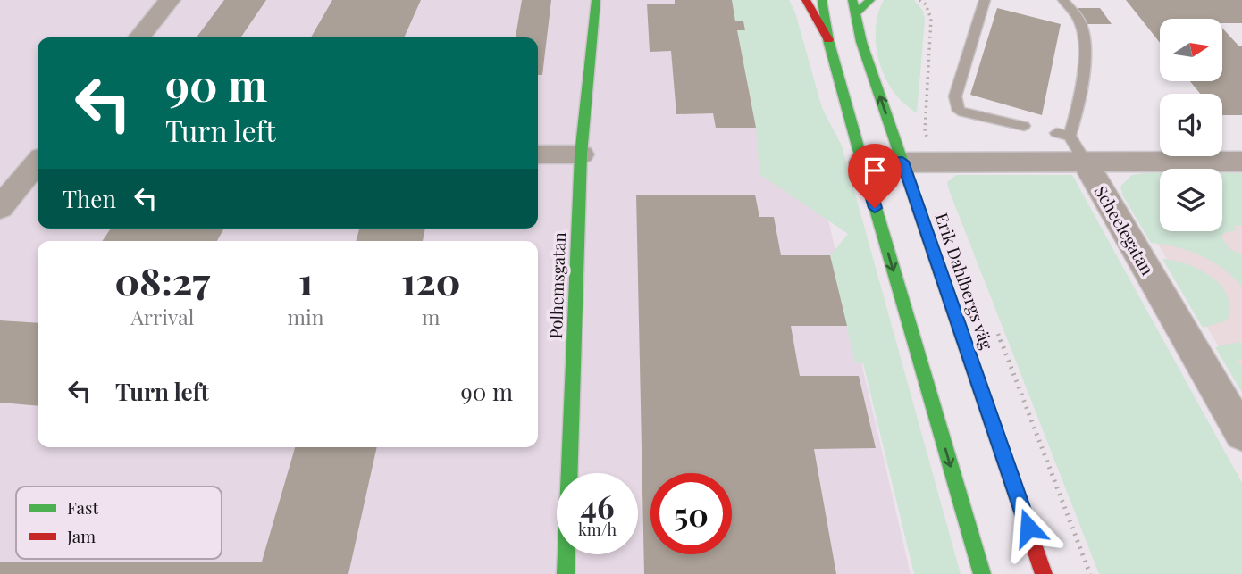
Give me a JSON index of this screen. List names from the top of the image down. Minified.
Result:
{"streets":{"main road":["Erik Dahlbergs väg","Polhemsgatan"],"street":["Scheelegatan"]},"legend":["Fast","Jam"],"north":"right","page":{"turn":["90 m","Turn left"],"then":"Then","eta":["08:27","Arrival","1","min","120","m"],"list":[{"name":"Turn left","value":"90 m"}],"speed":"46 km/h","limit":"50"}}
